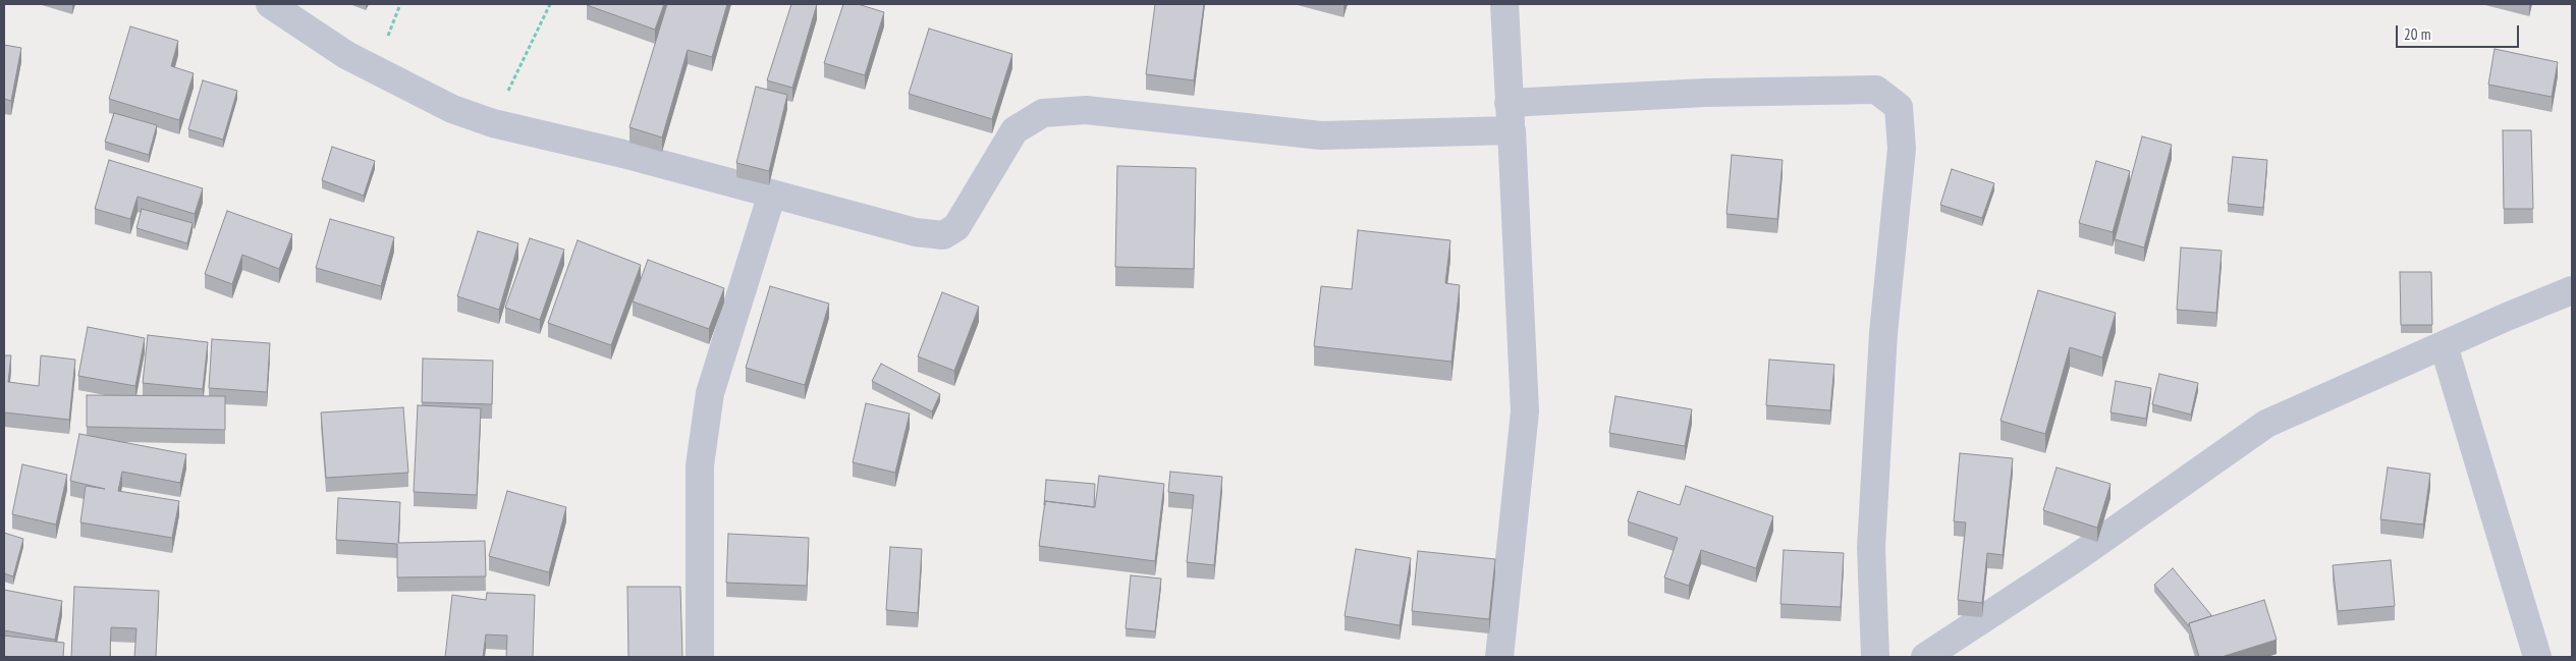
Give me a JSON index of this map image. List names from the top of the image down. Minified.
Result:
{"scale_bar":"20 m"}
